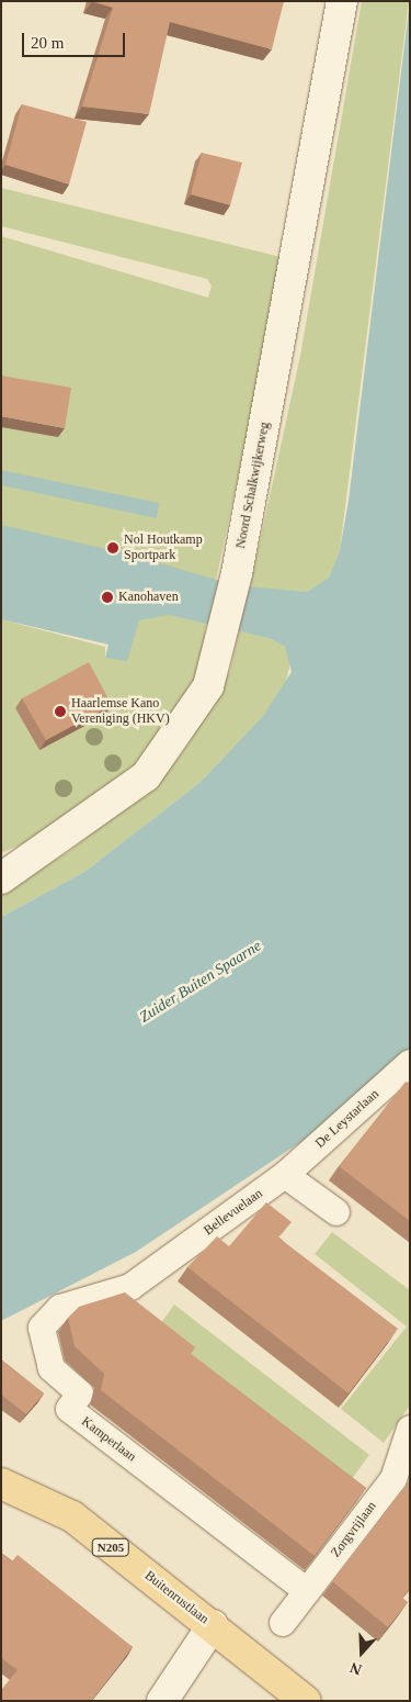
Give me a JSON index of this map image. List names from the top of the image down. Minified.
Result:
{"streets":{"main road":["N205","Buitenrustlaan"],"street":["Noord Schalkwijkerweg","De Leystarlaan","Bellevuelaan","Kamperlaan","Zorgvrijlaan"]},"crossings":[["De Leystarlaan","Bellevuelaan"],["Bellevuelaan","Kamperlaan"],["Kamperlaan","Zorgvrijlaan"],["N205","Buitenrustlaan"]],"water":["Zuider Buiten Spaarne"],"places":["Nol Houtkamp Sportpark","Kanohaven","Haarlemse Kano Vereniging (HKV)"],"scale_bar":"20 m","north":"bottom"}
